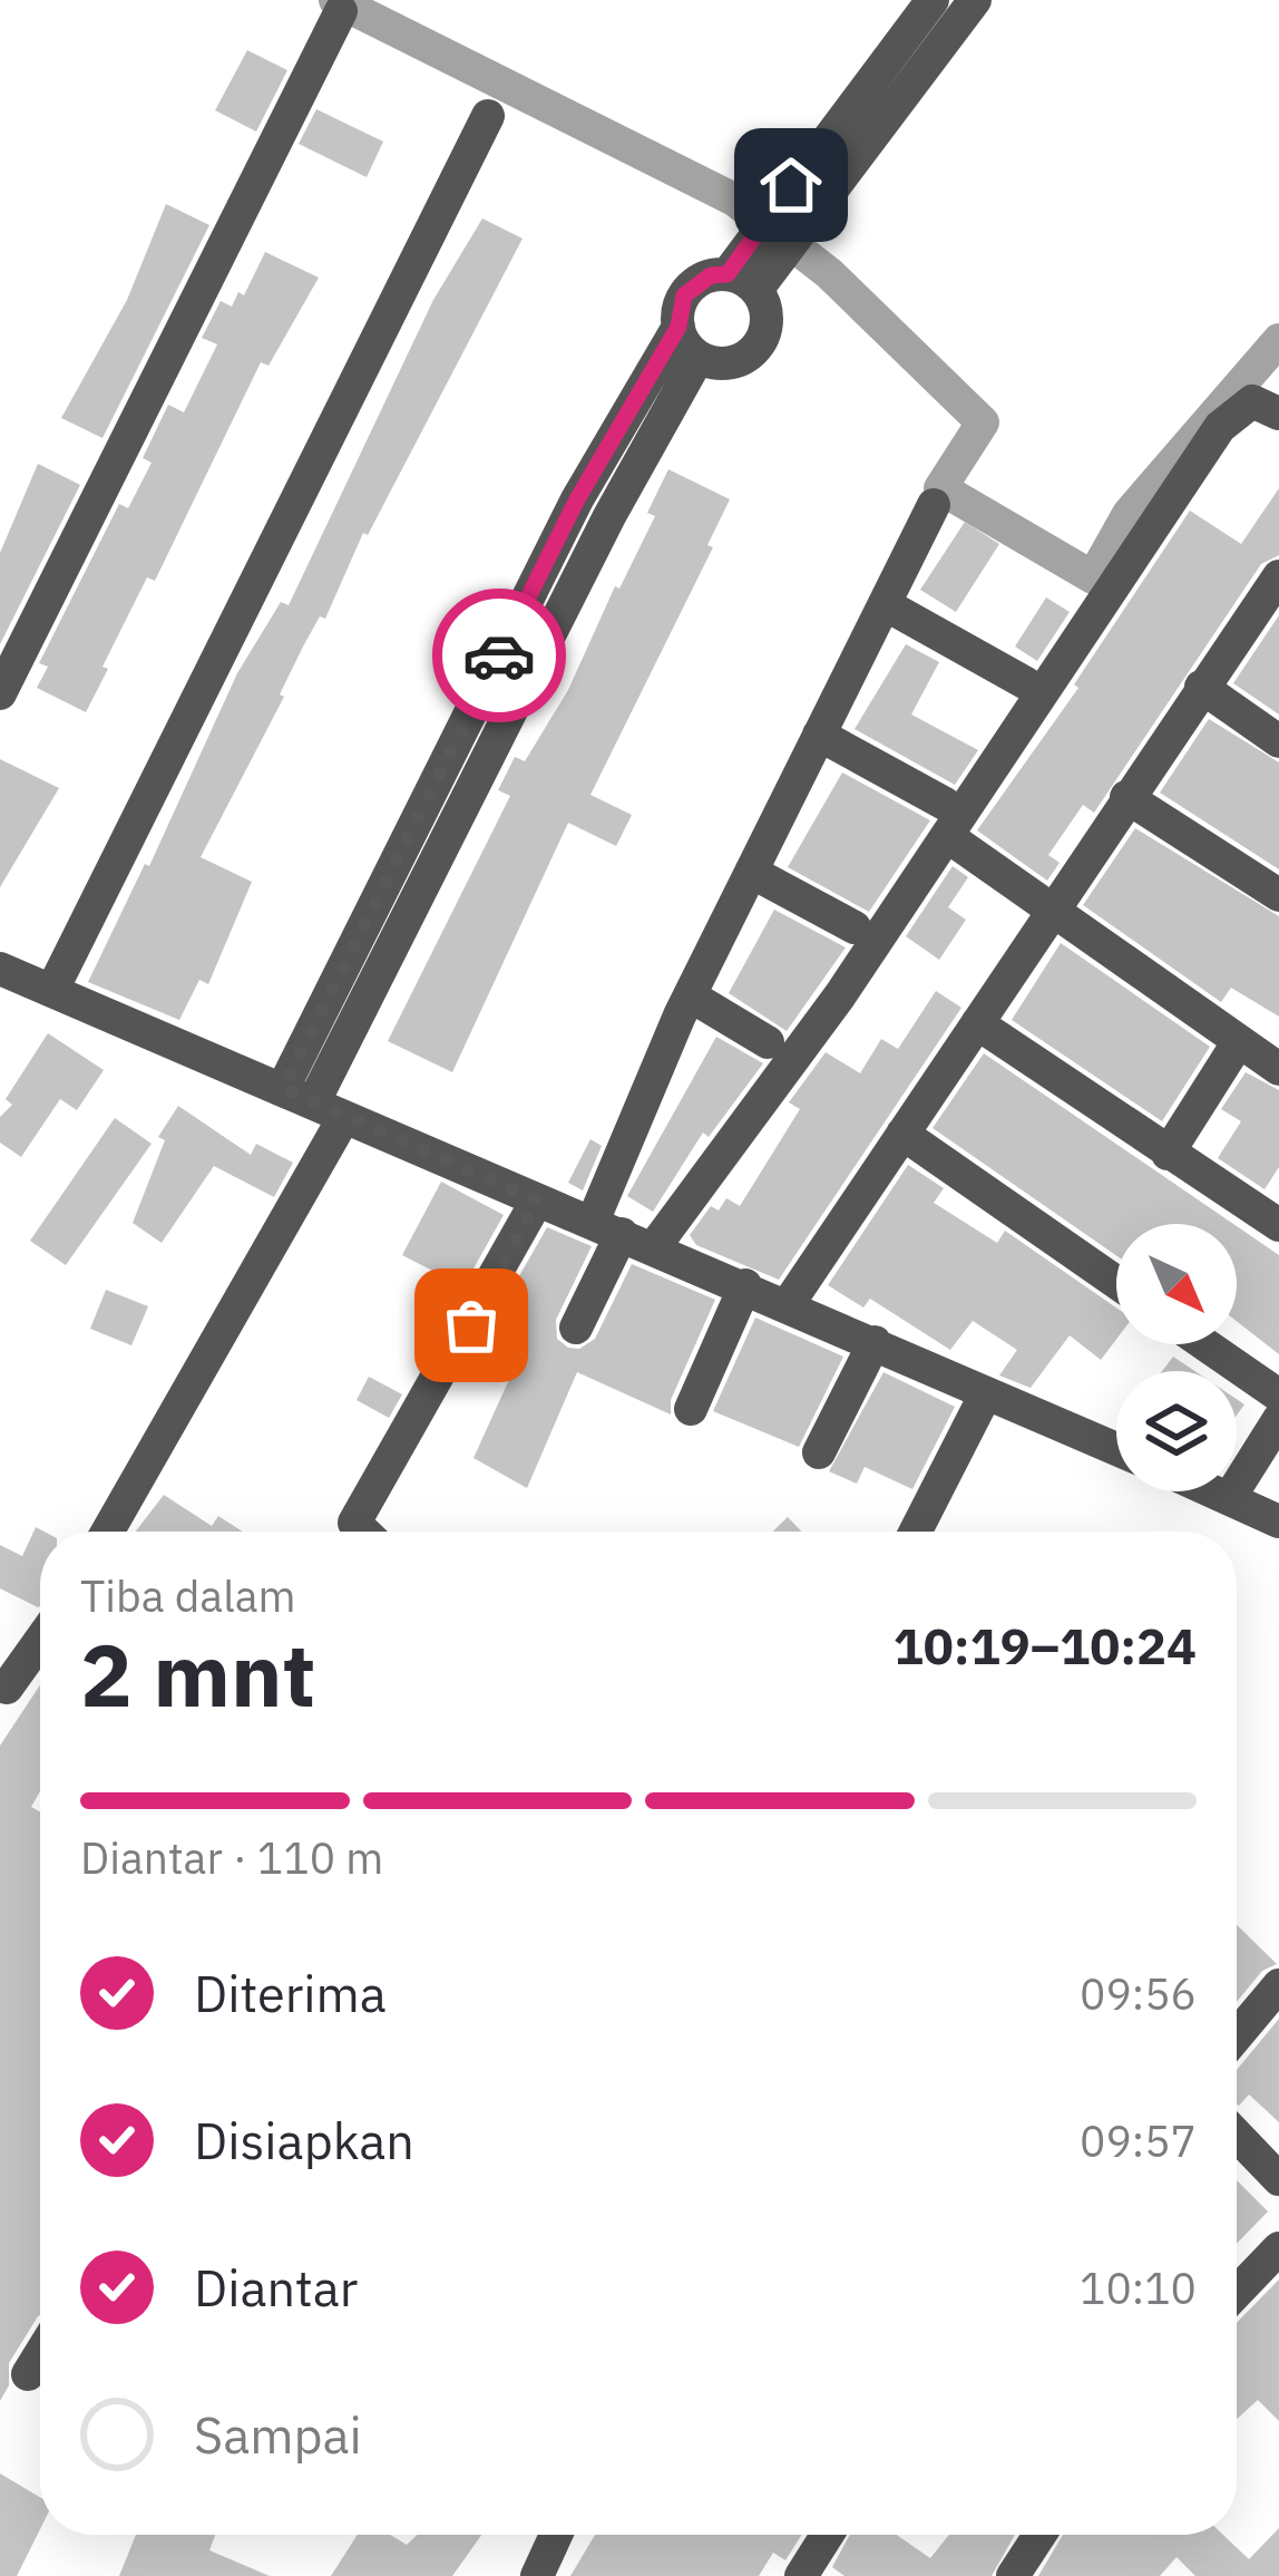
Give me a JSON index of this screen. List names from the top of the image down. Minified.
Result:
{"north":"bottom right","page":{"heading":["2 mnt","Tiba dalam","10:19–10:24"],"bar":"Diantar · 110 m","list":[["Diterima","09:56"],["Disiapkan","09:57"],["Diantar","10:10"],"Sampai"]}}
